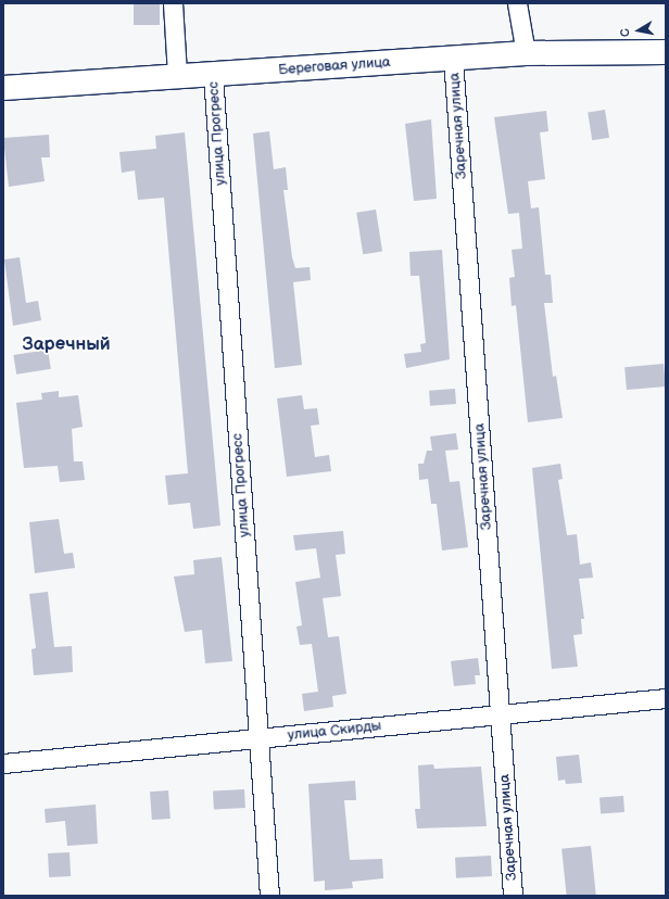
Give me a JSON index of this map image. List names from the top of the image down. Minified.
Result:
{"streets":{"main road":["Береговая улица"],"street":["Заречная улица","улица Прогресс","улица Скирды"]},"crossings":[["Береговая улица","Заречная улица"],["Береговая улица","улица Прогресс"],["Заречная улица","улица Скирды"],["улица Прогресс","улица Скирды"]],"districts":["Заречный"],"north":"left"}
